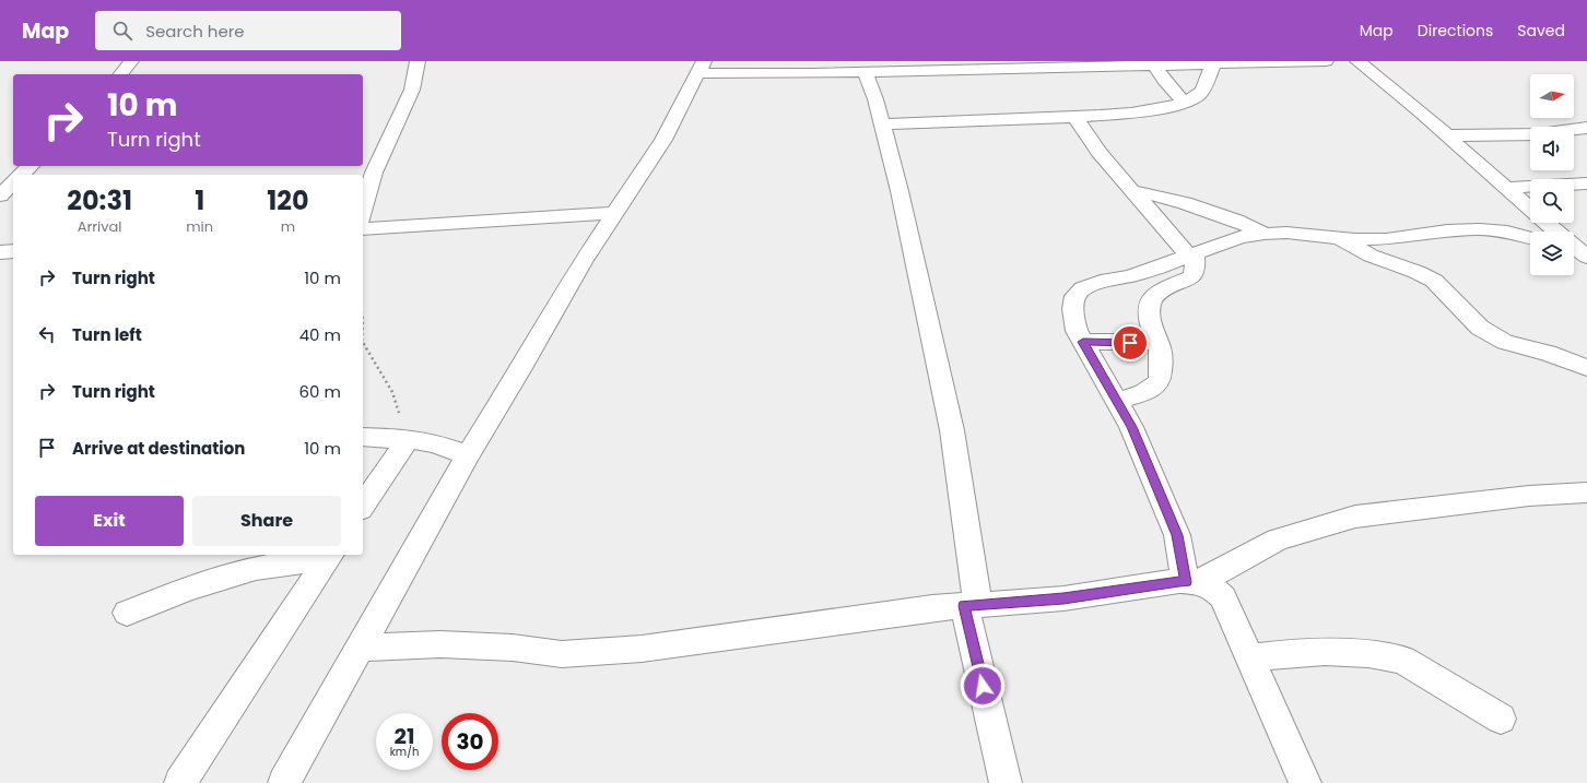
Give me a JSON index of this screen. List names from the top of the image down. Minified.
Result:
{"north":"right","page":{"header":"Map","search":"Search here","nav":["Map","Directions","Saved"],"turn":["10 m","Turn right"],"eta":["20:31","Arrival","1","min","120","m"],"list":[{"name":"Turn right","value":"10 m"},{"name":"Turn left","value":"40 m"},{"name":"Turn right","value":"60 m"},{"name":"Arrive at destination","value":"10 m"}],"buttons":["Exit","Share"],"speed":"21 km/h","limit":"30"}}
